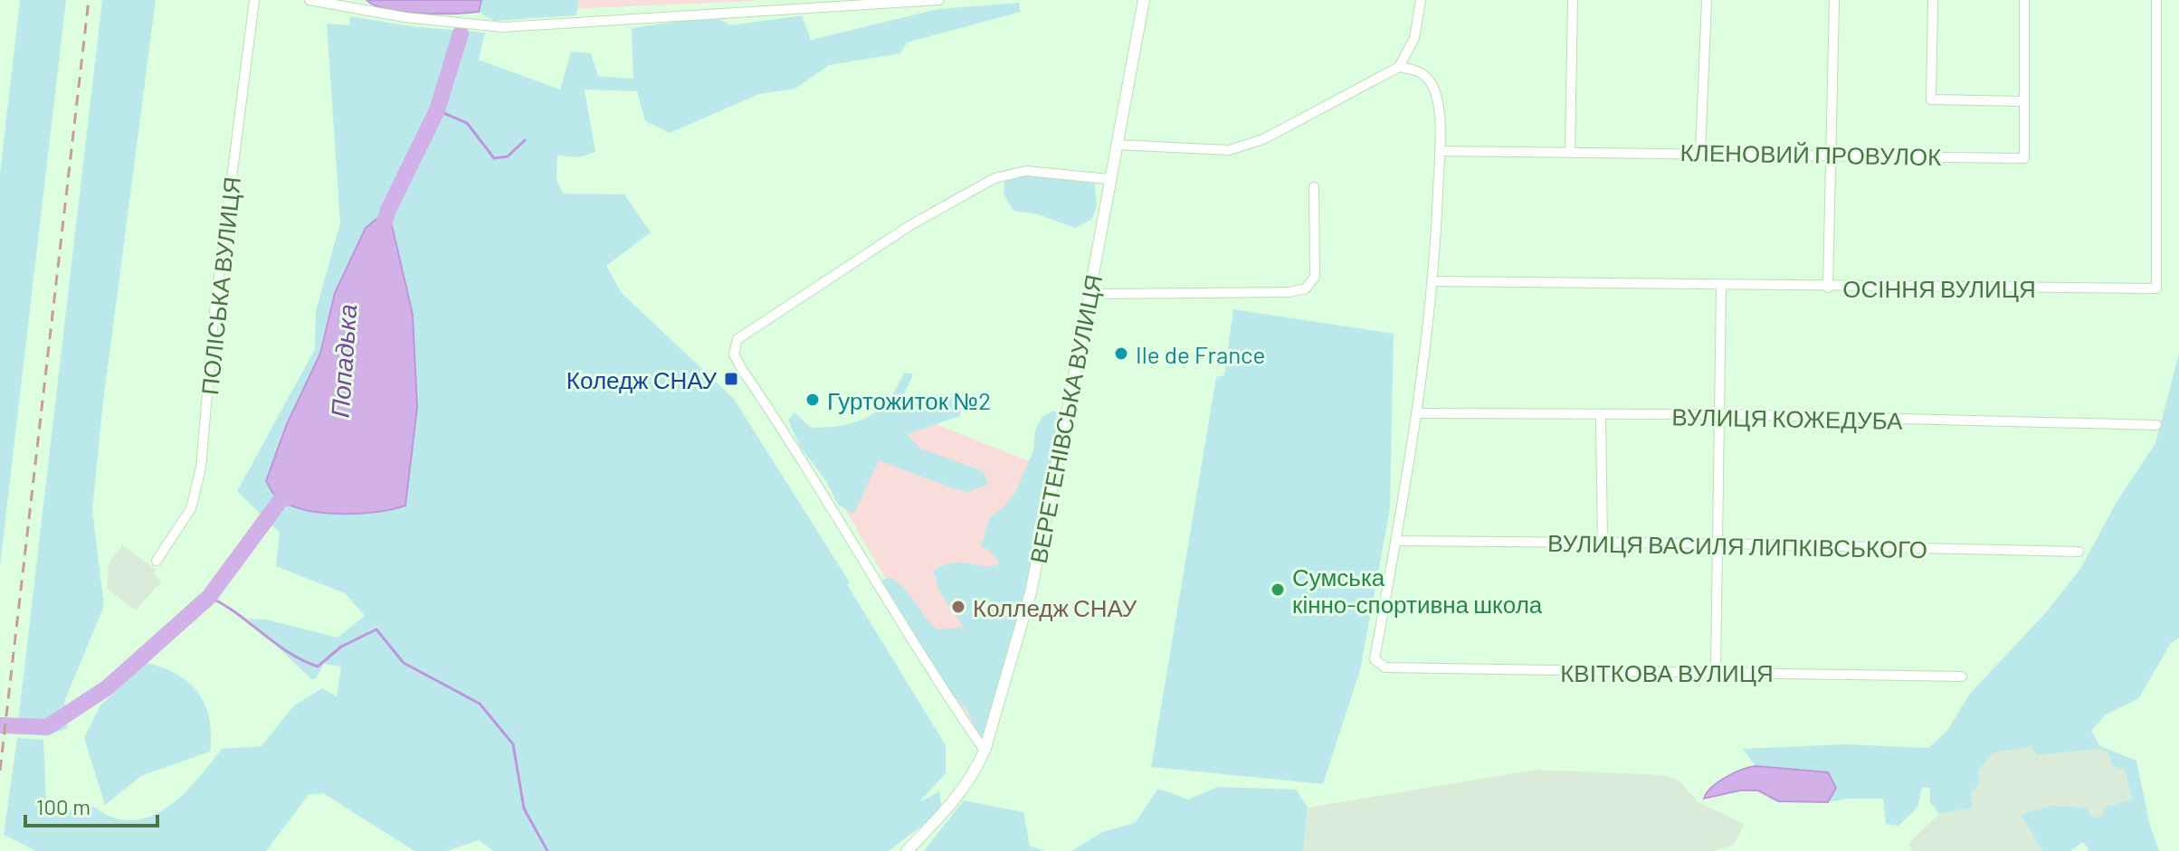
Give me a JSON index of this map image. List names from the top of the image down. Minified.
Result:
{"streets":{"street":["КЛЕНОВИЙ ПРОВУЛОК","ПОЛІСЬКА ВУЛИЦЯ","ОСІННЯ ВУЛИЦЯ","ВУЛИЦЯ КОЖЕДУБА","ВЕРЕТЕНІВСЬКА ВУЛИЦЯ","ВУЛИЦЯ ВАСИЛЯ ЛИПКІВСЬКОГО","КВІТКОВА ВУЛИЦЯ"]},"crossings":[["ВУЛИЦЯ ВАСИЛЯ ЛИПКІВСЬКОГО","КВІТКОВА ВУЛИЦЯ"]],"water":["Попадька"],"places":{"other":["Ile de France","Гуртожиток №2","Сумська кінно-спортивна школа","Колледж СНАУ"],"transit":["Коледж СНАУ"]},"scale_bar":"100 m"}
